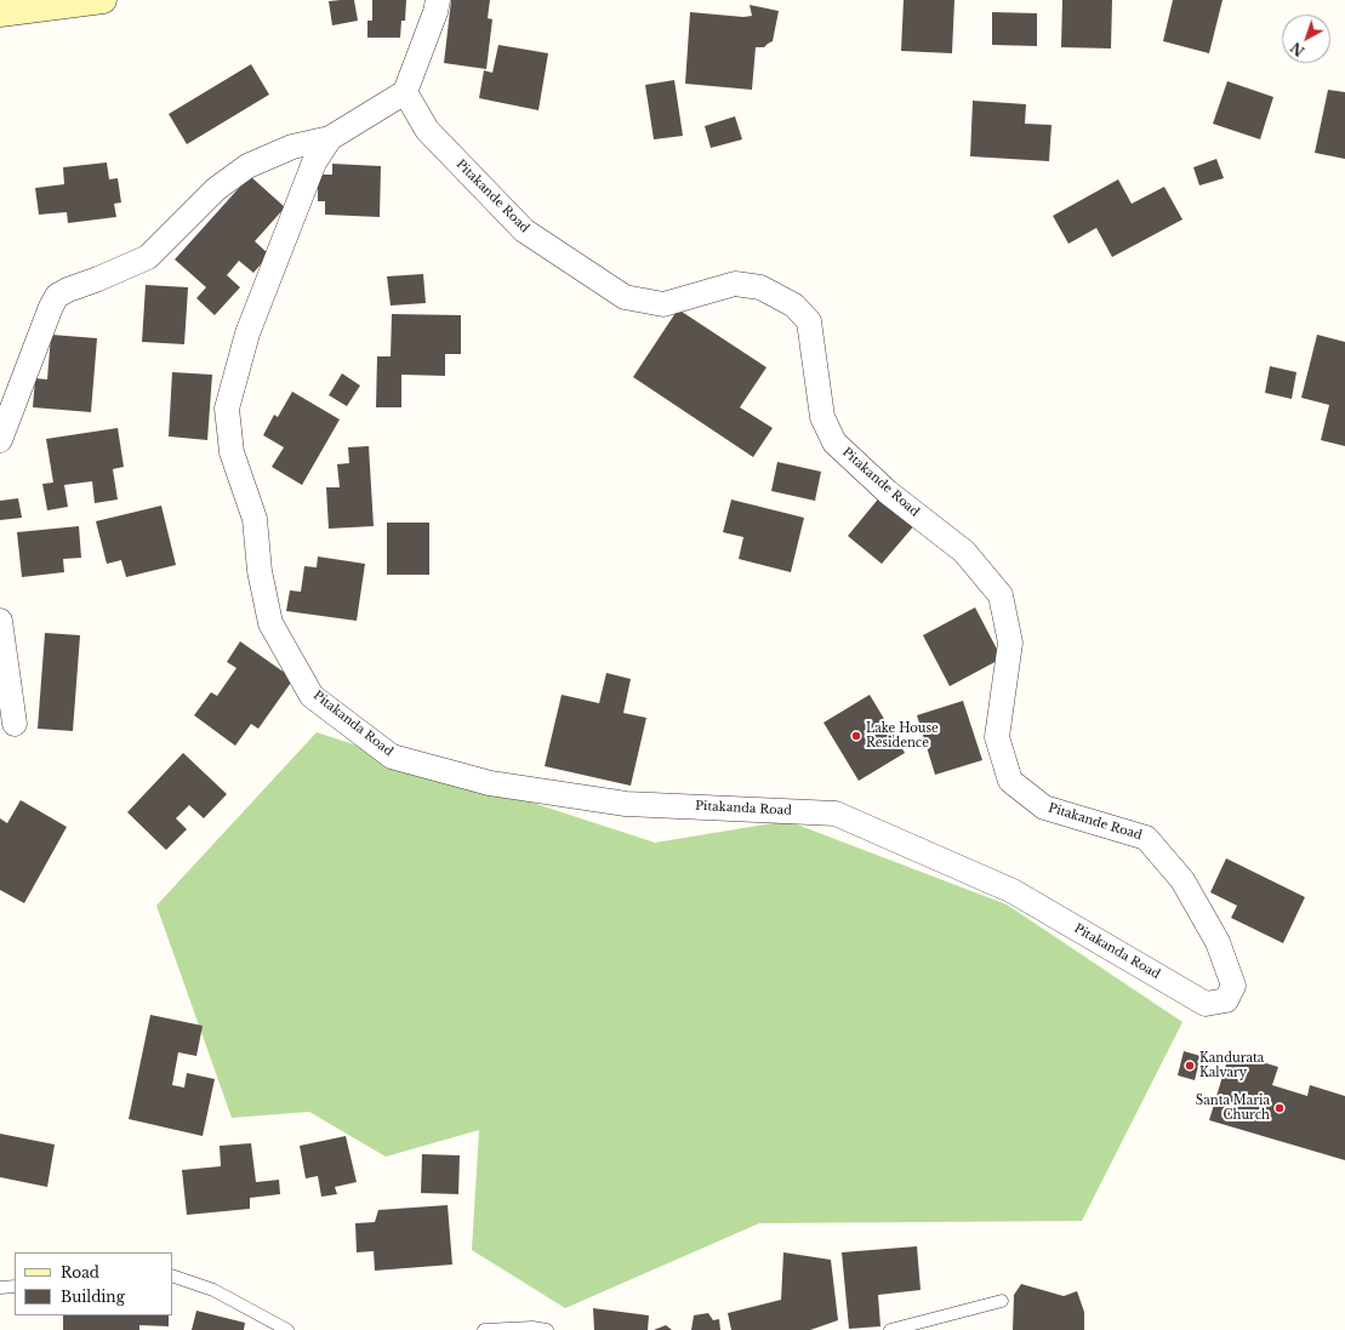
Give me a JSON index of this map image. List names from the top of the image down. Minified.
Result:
{"streets":{"street":["Pitakande Road","Pitakanda Road"]},"crossings":[["Pitakande Road","Pitakanda Road"]],"places":["Lake House Residence","Kandurata Kalvary","Santa Maria Church"],"legend":["Road","Building"],"north":"bottom left"}
